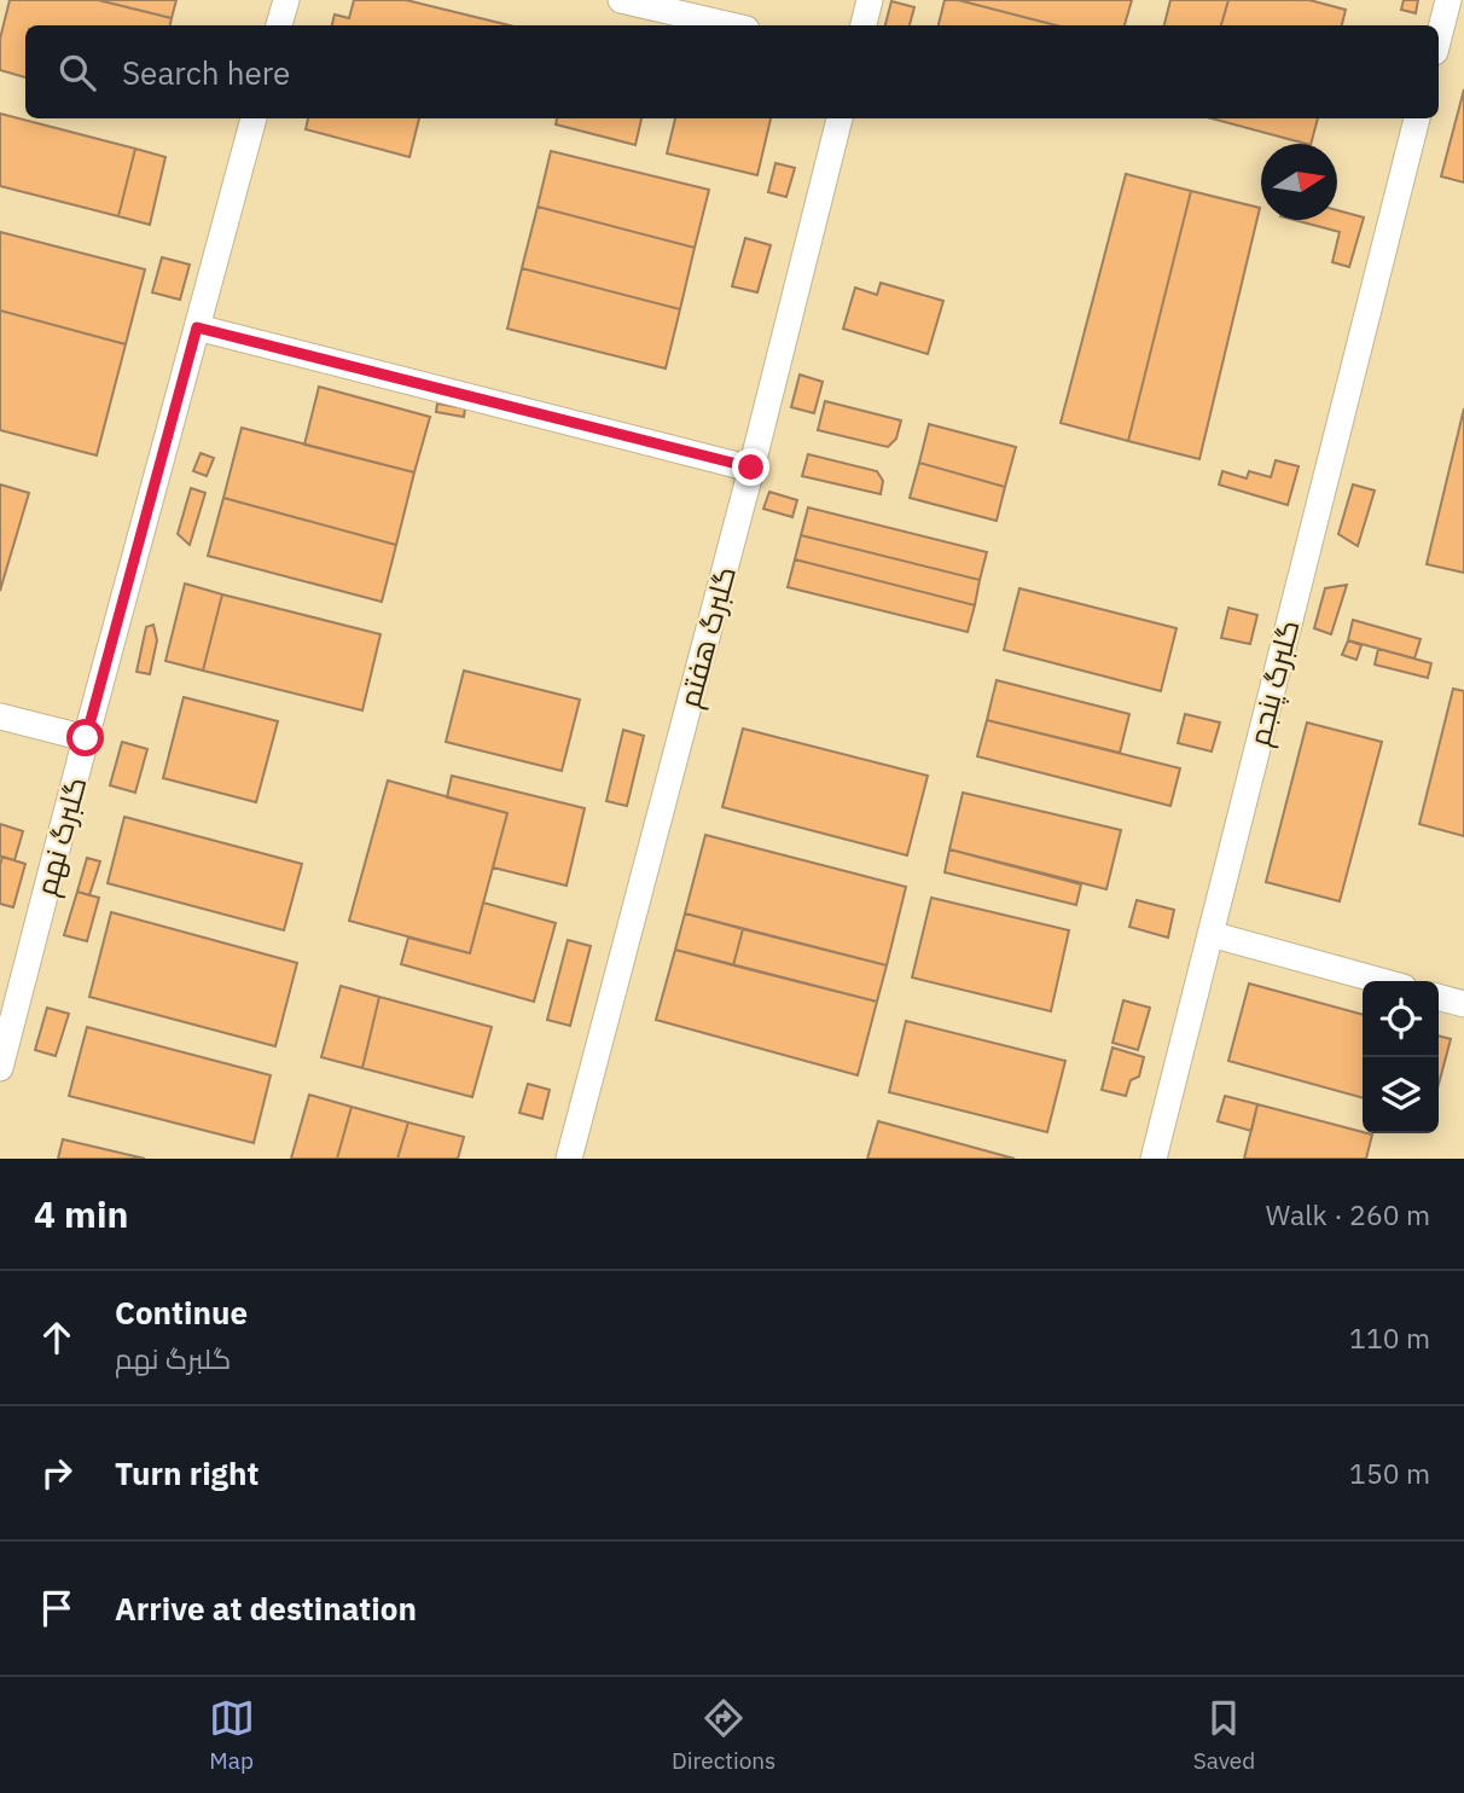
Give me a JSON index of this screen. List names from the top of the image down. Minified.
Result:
{"streets":{"street":["گلبرگ هفتم","گلبرگ پنجم","گلبرگ نهم"]},"north":"right","page":{"search":"Search here","heading":["4 min","Walk · 260 m"],"list":[["Continue","گلبرگ نهم","110 m"],["Turn right","150 m"],"Arrive at destination"],"nav":["Map","Directions","Saved"]}}
